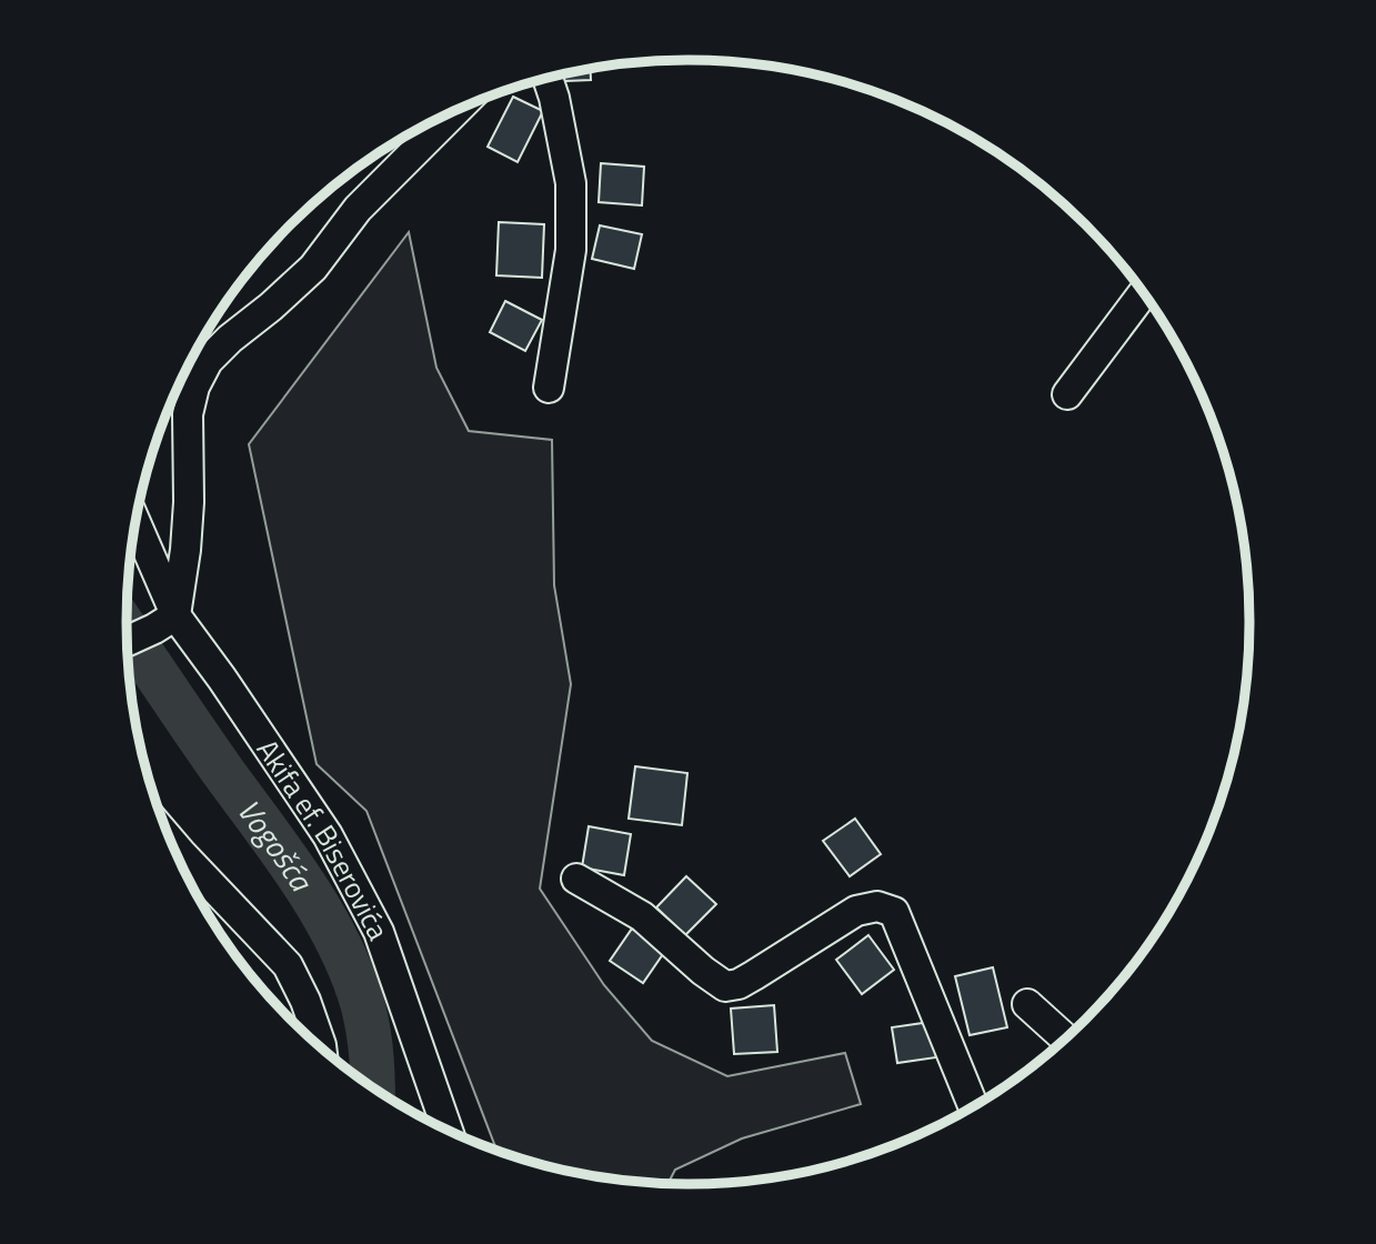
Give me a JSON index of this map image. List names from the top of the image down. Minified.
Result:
{"streets":{"street":["Akifa ef. Biserovića"]},"water":["Vogošća"]}
